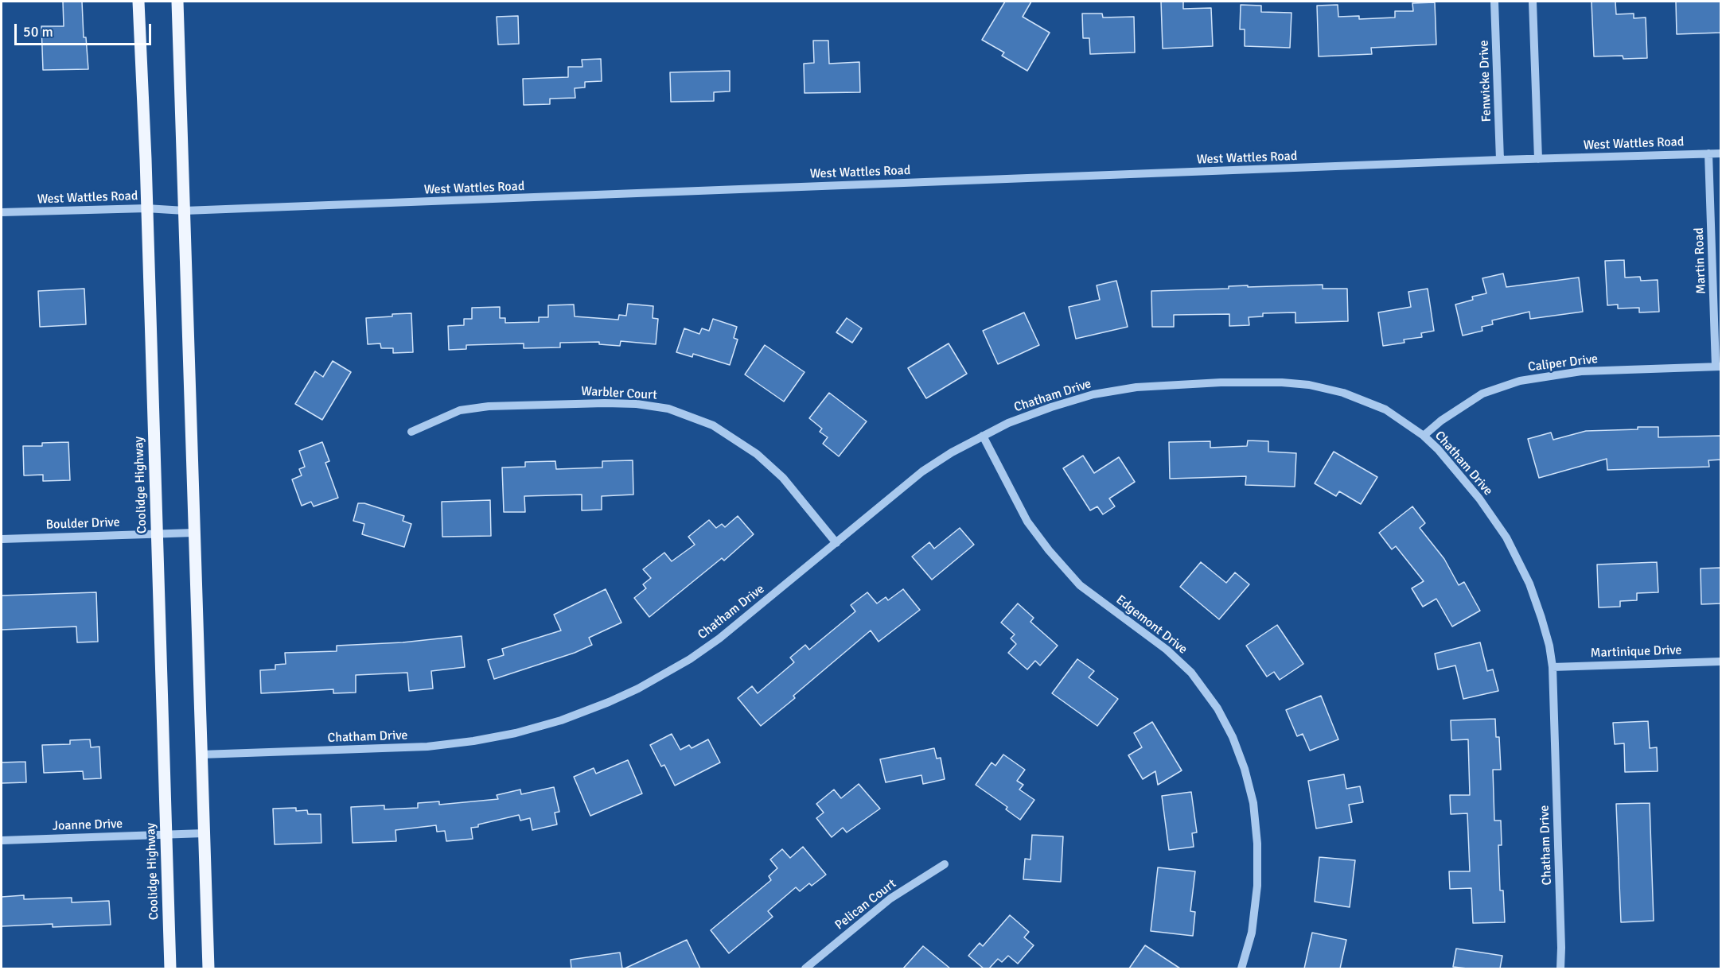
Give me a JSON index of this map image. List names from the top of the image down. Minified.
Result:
{"streets":{"main road":["Coolidge Highway"],"street":["Fenwicke Drive","West Wattles Road","Martin Road","Caliper Drive","Warbler Court","Chatham Drive","Boulder Drive","Edgemont Drive","Martinique Drive","Joanne Drive","Pelican Court"]},"crossings":[["Fenwicke Drive","West Wattles Road"],["West Wattles Road","Martin Road"],["West Wattles Road","Coolidge Highway"],["Martin Road","Caliper Drive"],["Caliper Drive","Chatham Drive"],["Warbler Court","Chatham Drive"],["Chatham Drive","Edgemont Drive"],["Chatham Drive","Martinique Drive"],["Coolidge Highway","Boulder Drive"],["Coolidge Highway","Joanne Drive"]],"scale_bar":"50 m"}
